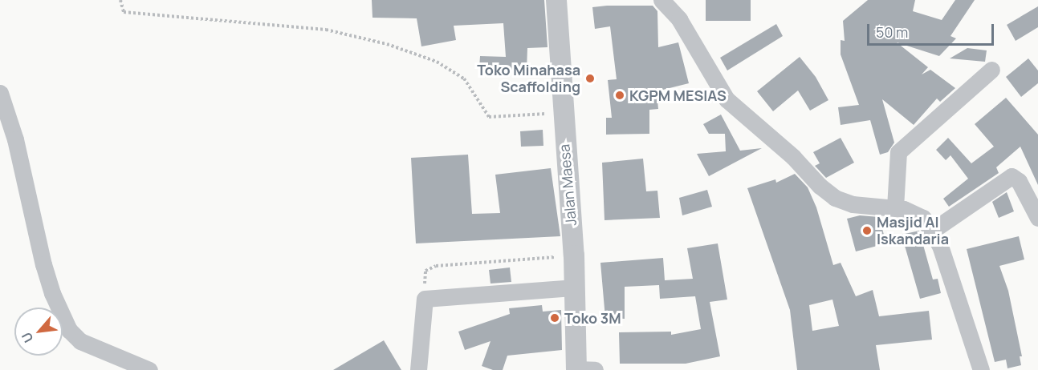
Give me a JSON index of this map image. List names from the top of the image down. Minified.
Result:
{"streets":{"street":["Jalan Maesa"]},"places":["Toko Minahasa Scaffolding","KGPM MESIAS","Masjid Al Iskandaria","Toko 3M"],"scale_bar":"50 m","north":"bottom left"}
